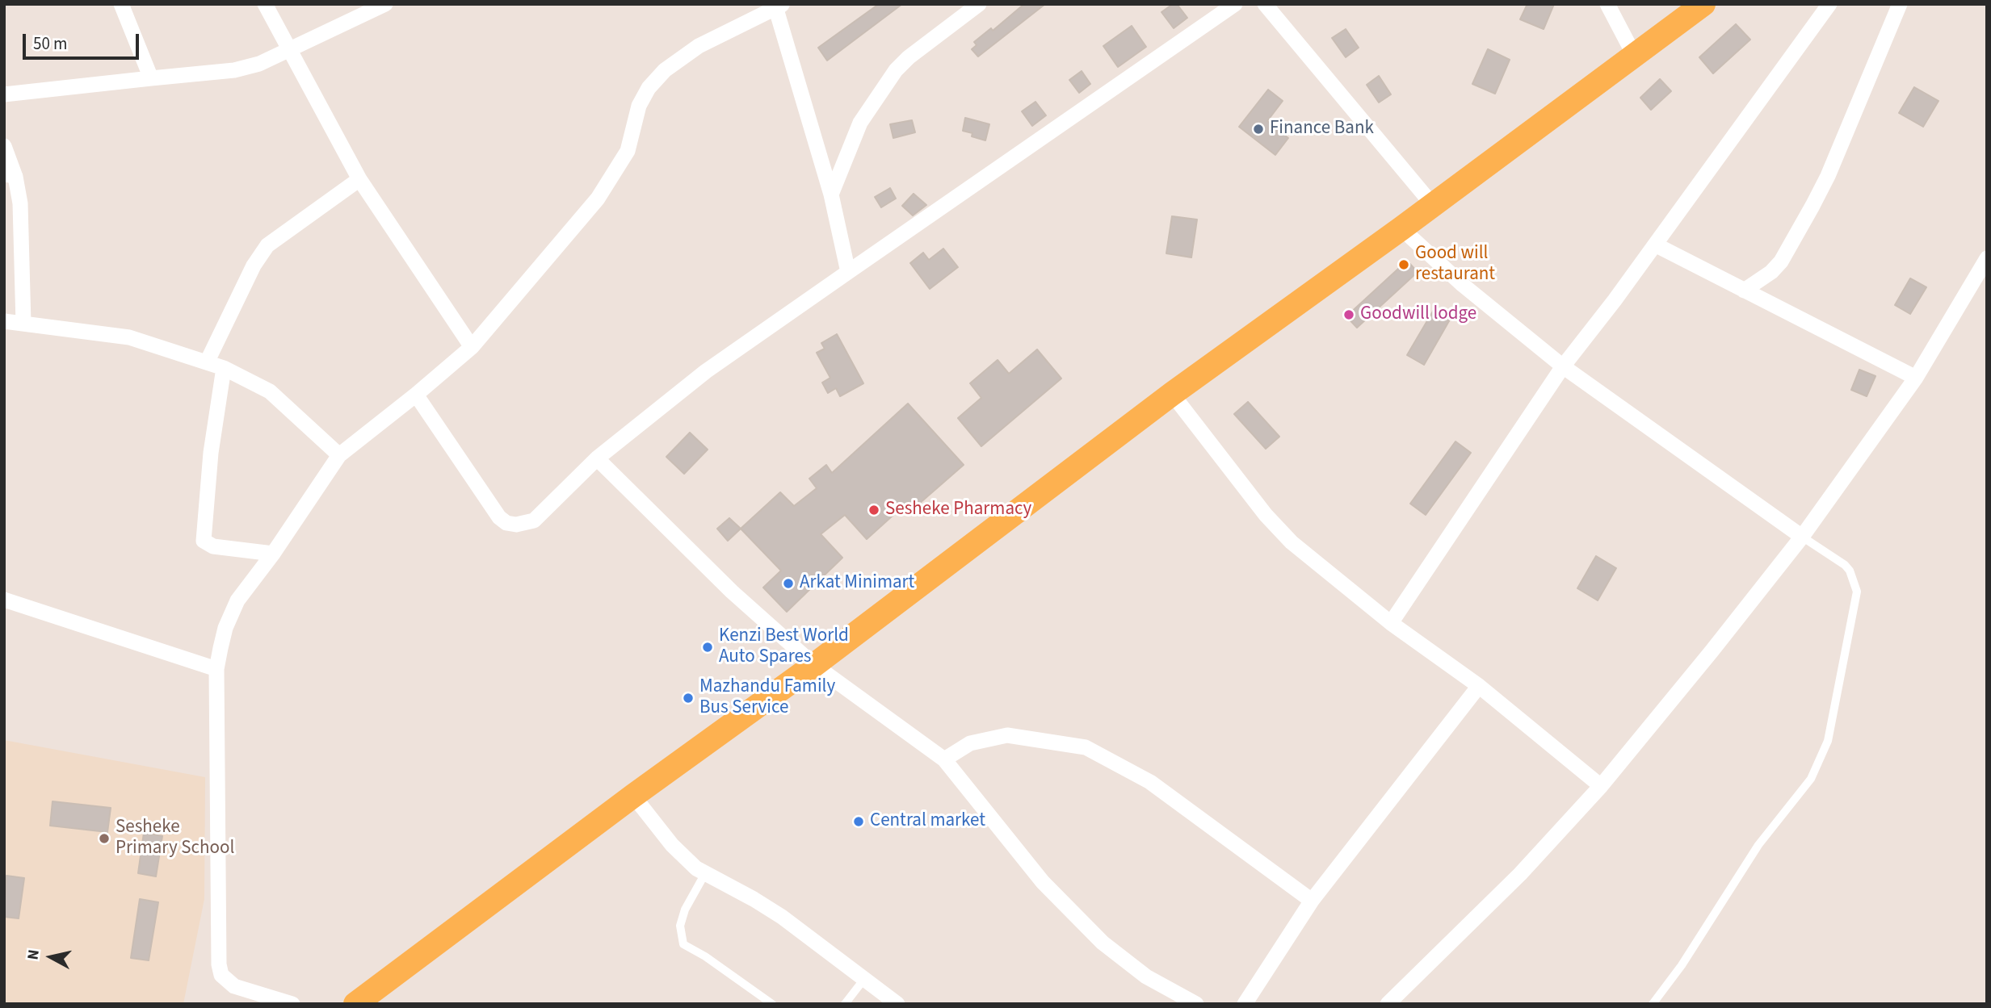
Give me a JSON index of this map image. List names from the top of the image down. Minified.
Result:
{"places":["Finance Bank","Good will restaurant","Goodwill lodge","Sesheke Pharmacy","Arkat Minimart","Kenzi Best World Auto Spares","Mazhandu Family Bus Service","Central market","Sesheke Primary School"],"scale_bar":"50 m","north":"left"}
